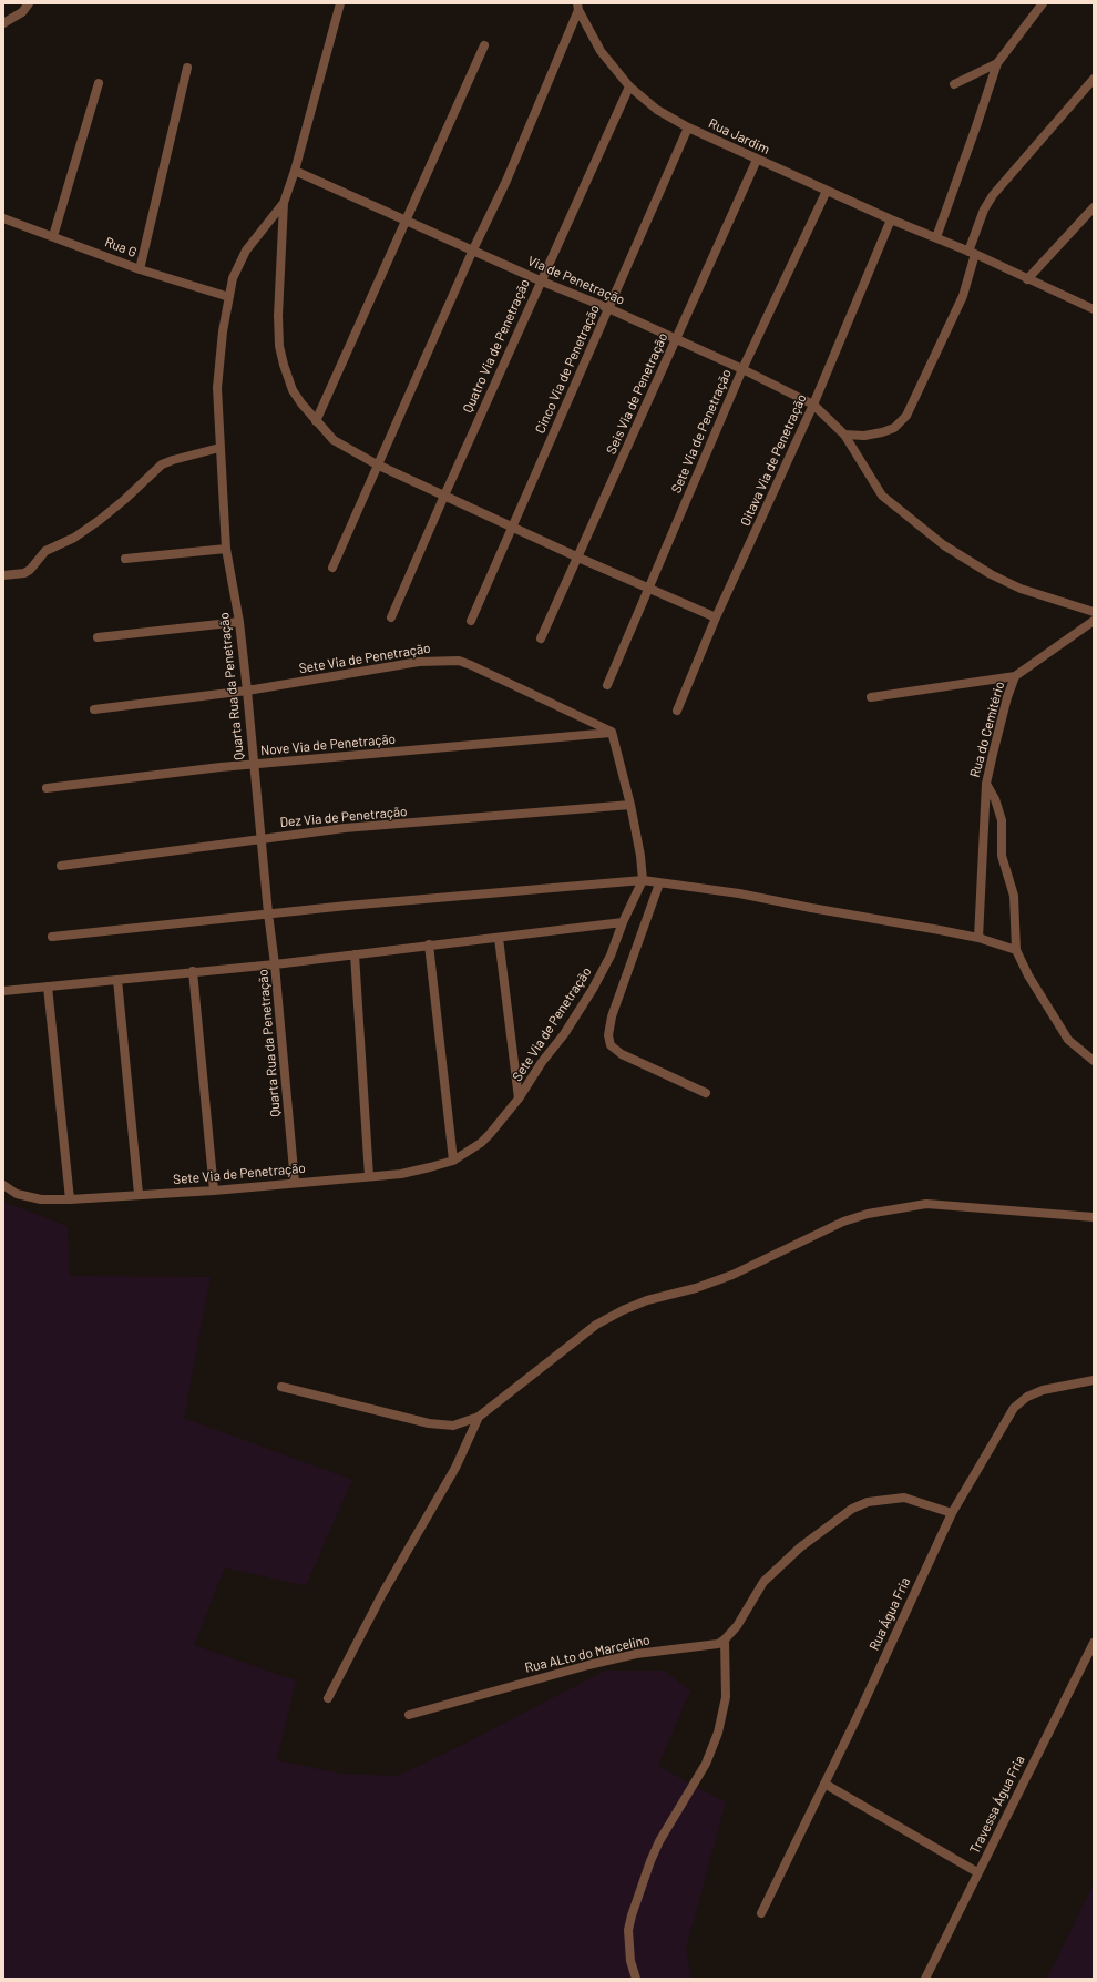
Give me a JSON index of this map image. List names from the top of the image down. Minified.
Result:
{"streets":{"street":["Rua Jardim","Rua G","Via de Penetração","Quatro Via de Penetração","Cinco Via de Penetração","Seis Via de Penetração","Sete Via de Penetração","Oitava Via de Penetração","Quarta Rua da Penetração","Rua do Cemitério","Nove Via de Penetração","Dez Via de Penetração","Rua Água Fria","Rua ALto do Marcelino","Travessa Água Fria"]},"crossings":[["Rua Jardim","Quatro Via de Penetração"],["Rua Jardim","Cinco Via de Penetração"],["Rua Jardim","Seis Via de Penetração"],["Rua Jardim","Sete Via de Penetração"],["Rua Jardim","Oitava Via de Penetração"],["Rua G","Quarta Rua da Penetração"],["Via de Penetração","Quatro Via de Penetração"],["Via de Penetração","Cinco Via de Penetração"],["Via de Penetração","Seis Via de Penetração"],["Via de Penetração","Sete Via de Penetração"],["Via de Penetração","Oitava Via de Penetração"],["Sete Via de Penetração","Quarta Rua da Penetração"],["Sete Via de Penetração","Nove Via de Penetração"],["Quarta Rua da Penetração","Nove Via de Penetração"],["Quarta Rua da Penetração","Dez Via de Penetração"]]}
